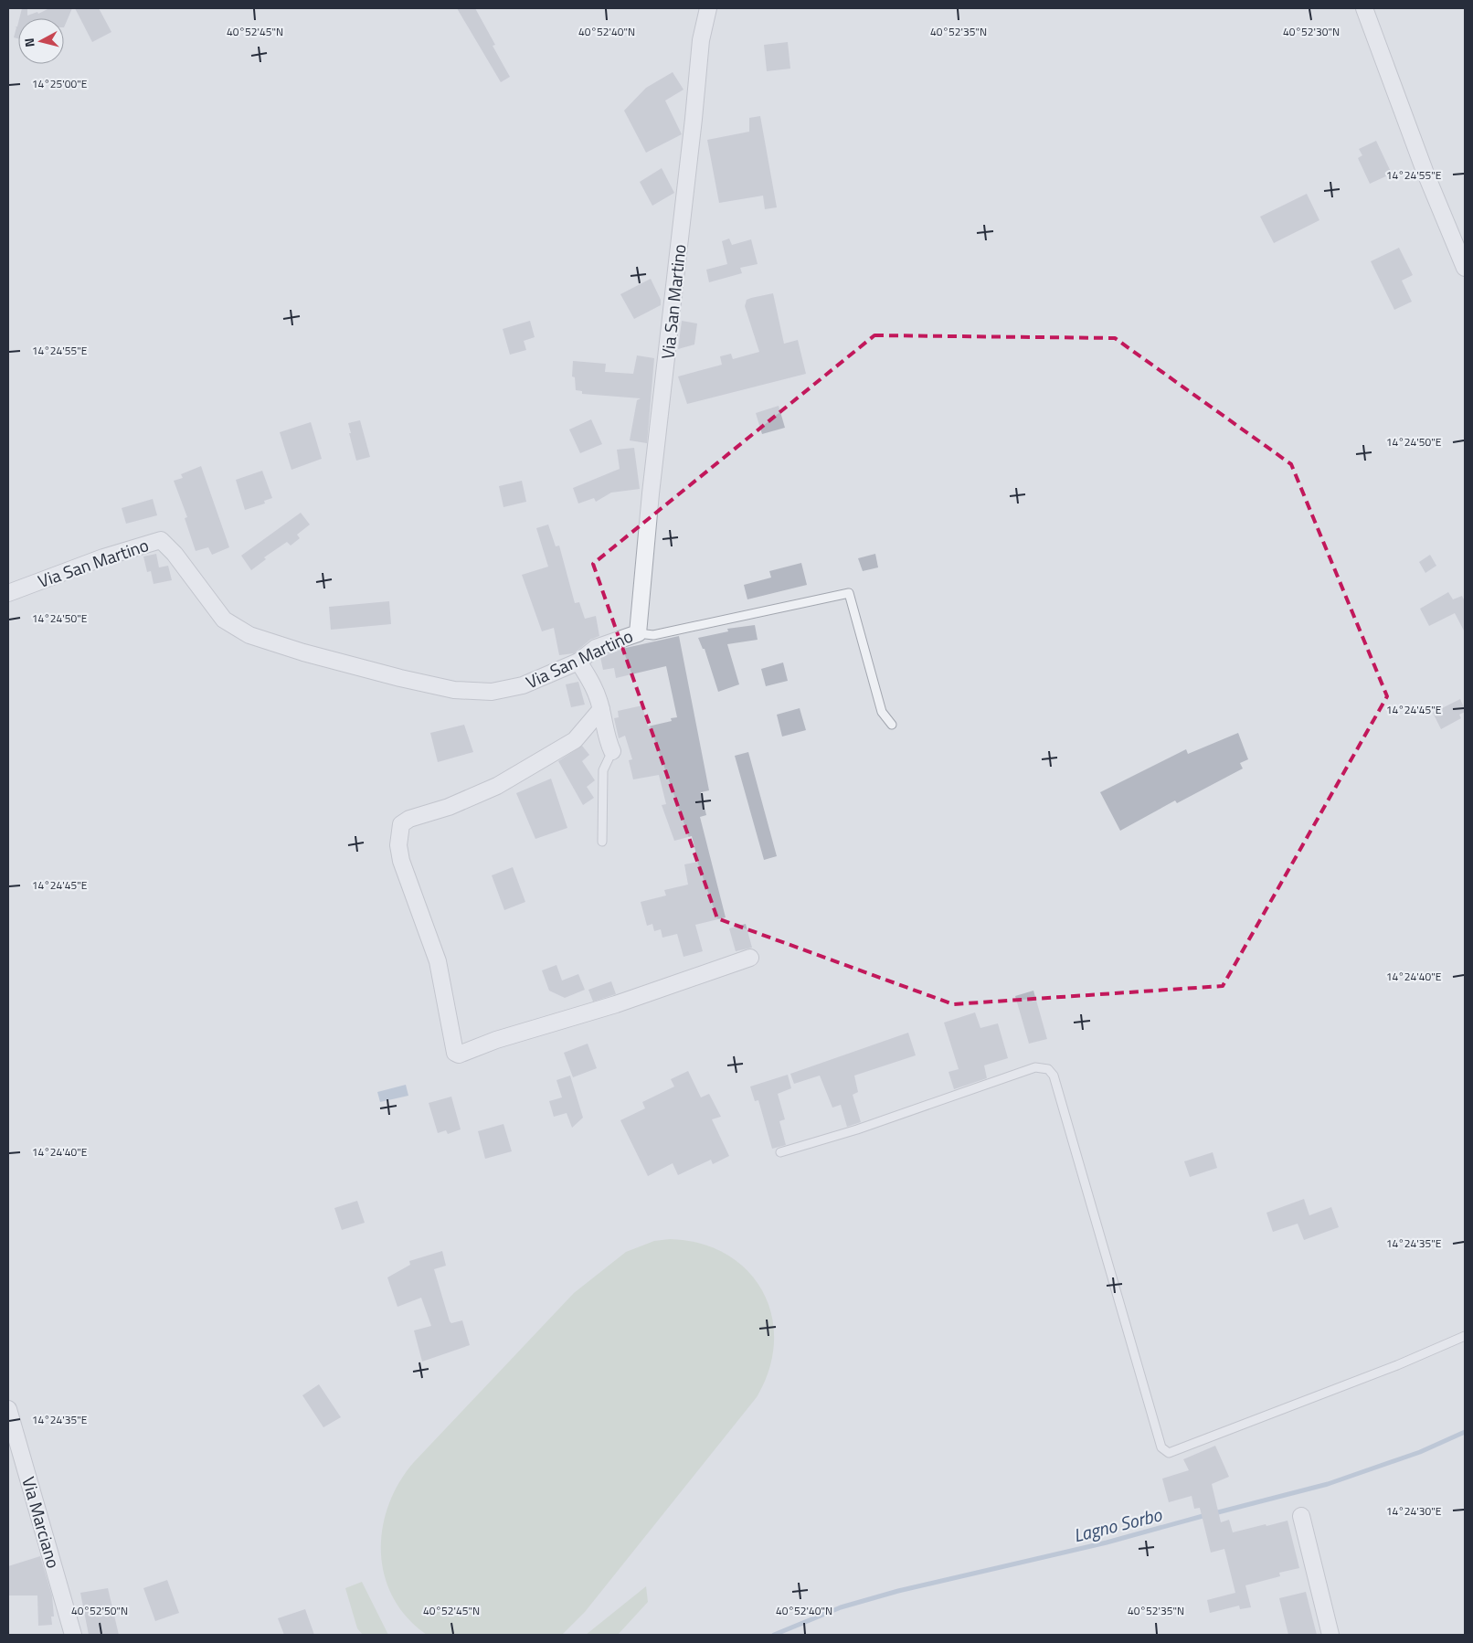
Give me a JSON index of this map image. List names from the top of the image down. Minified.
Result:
{"streets":{"street":["Via San Martino","Via Marciano"]},"water":["Lagno Sorbo"],"north":"left","coordinates":["40°52'45\"N","40°52'40\"N","40°52'35\"N","40°52'30\"N","14°25'00\"E","14°24'55\"E","14°24'50\"E","14°24'45\"E","14°24'40\"E","14°24'35\"E","14°24'30\"E","40°52'50\"N"]}
